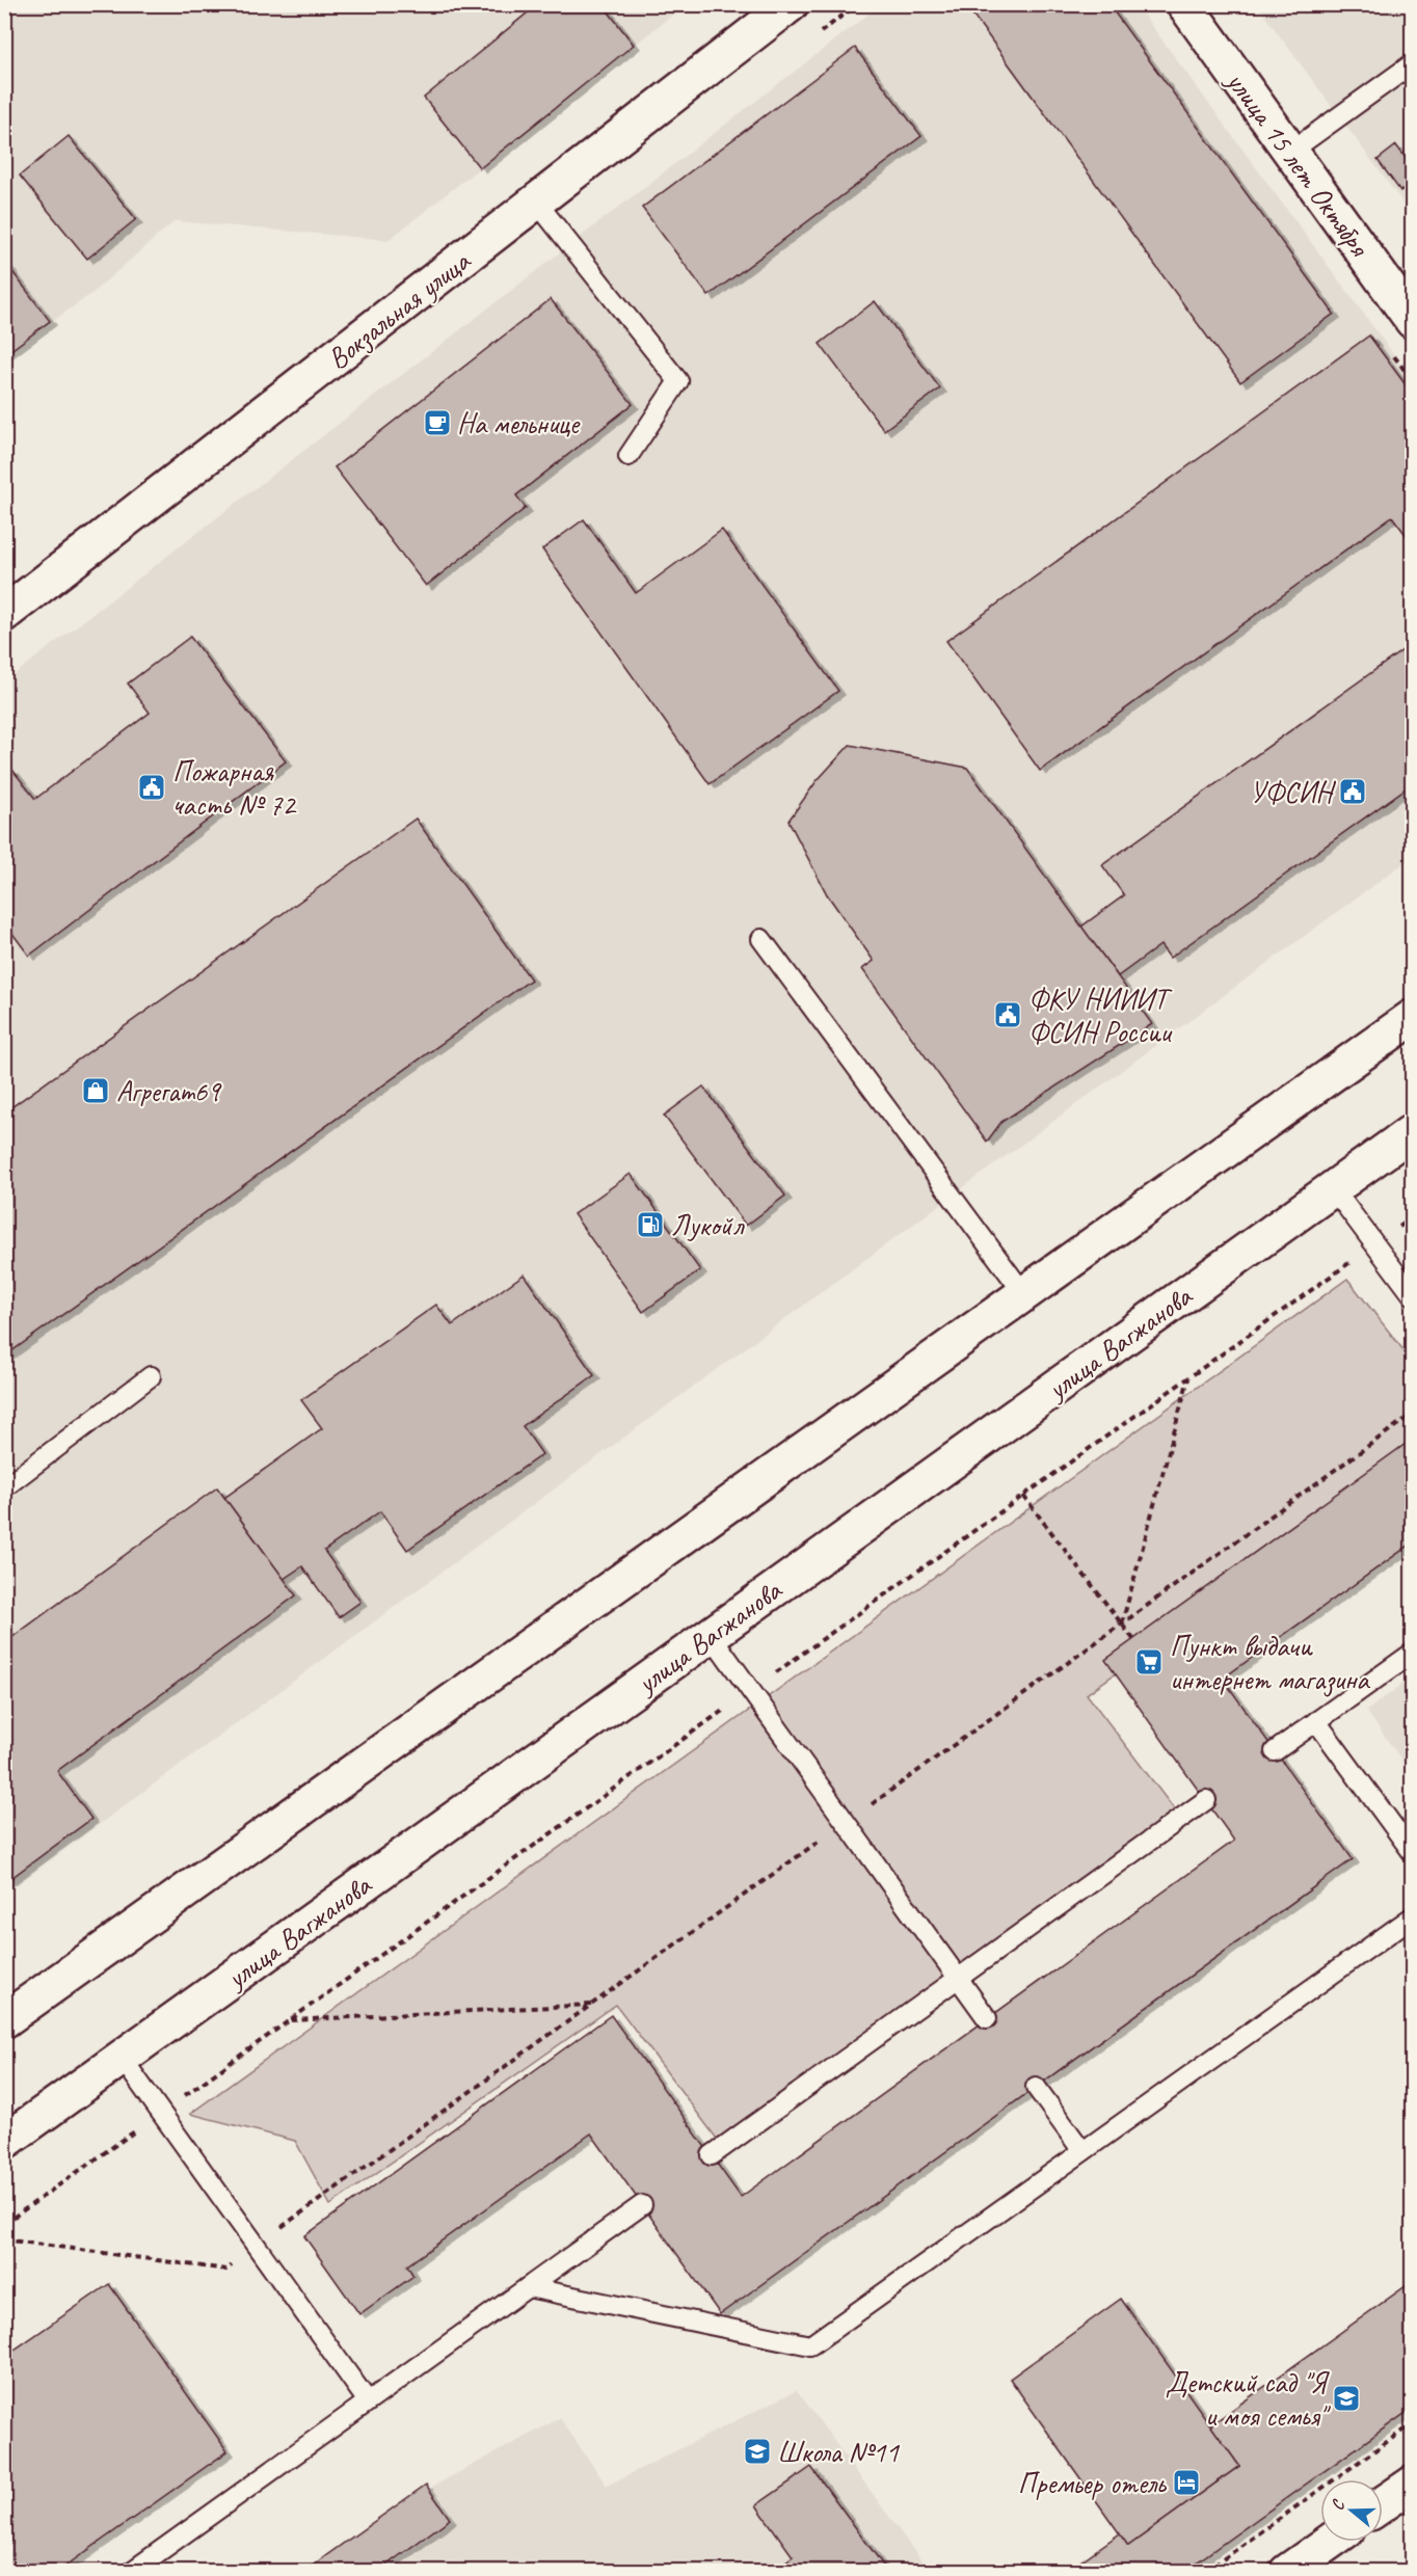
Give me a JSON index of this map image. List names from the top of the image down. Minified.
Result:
{"streets":{"main road":["улица 15 лет Октября","Вокзальная улица","улица Вагжанова"]},"places":{"cafe":["На мельнице"],"public building":["Пожарная часть № 72","УФСИН","ФКУ НИИИТ ФСИН России"],"shop":["Агрегат69"],"fuel station":["Лукойл"],"supermarket":["Пункт выдачи интернет магазина"],"school or university":["Детский сад \"Я и моя семья\"","Школа №11"],"hotel":["Премьер отель"]},"north":"left"}
